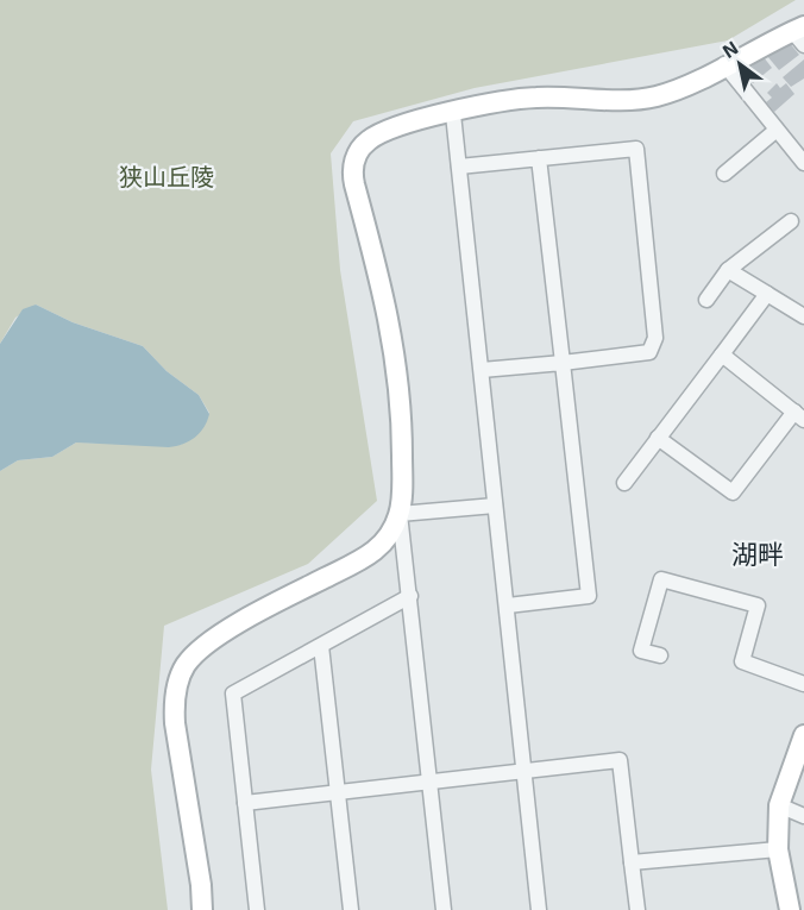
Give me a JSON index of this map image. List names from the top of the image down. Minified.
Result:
{"districts":["湖畔"],"parks":["狭山丘陵"],"north":"top left"}
